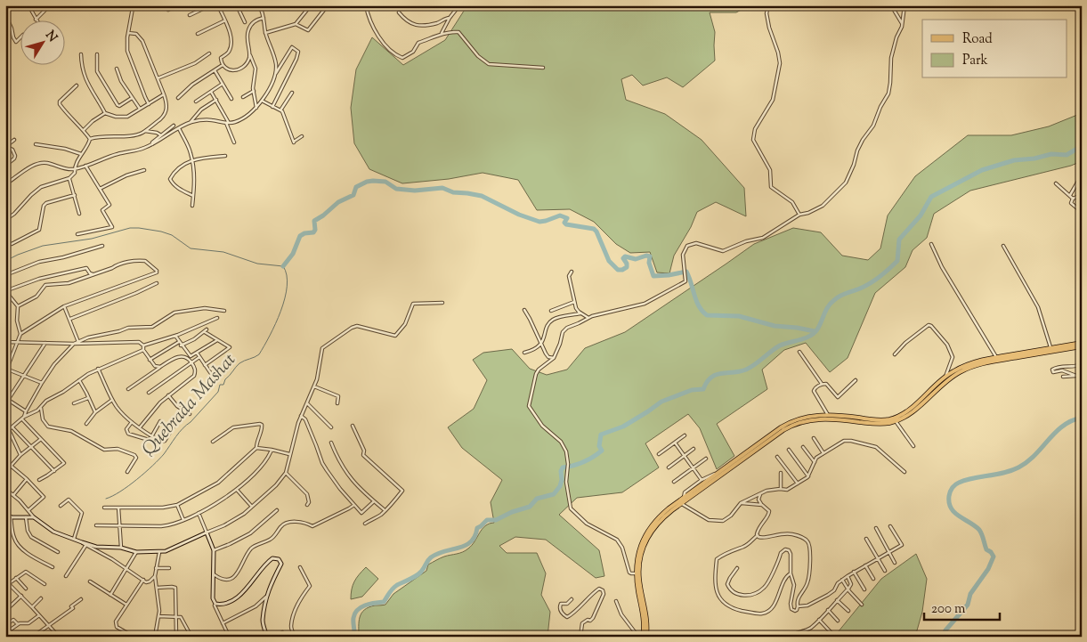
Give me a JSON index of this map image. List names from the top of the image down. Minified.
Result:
{"water":["Quebrada Mashat"],"legend":["Road","Park"],"scale_bar":"200 m","north":"top right"}
